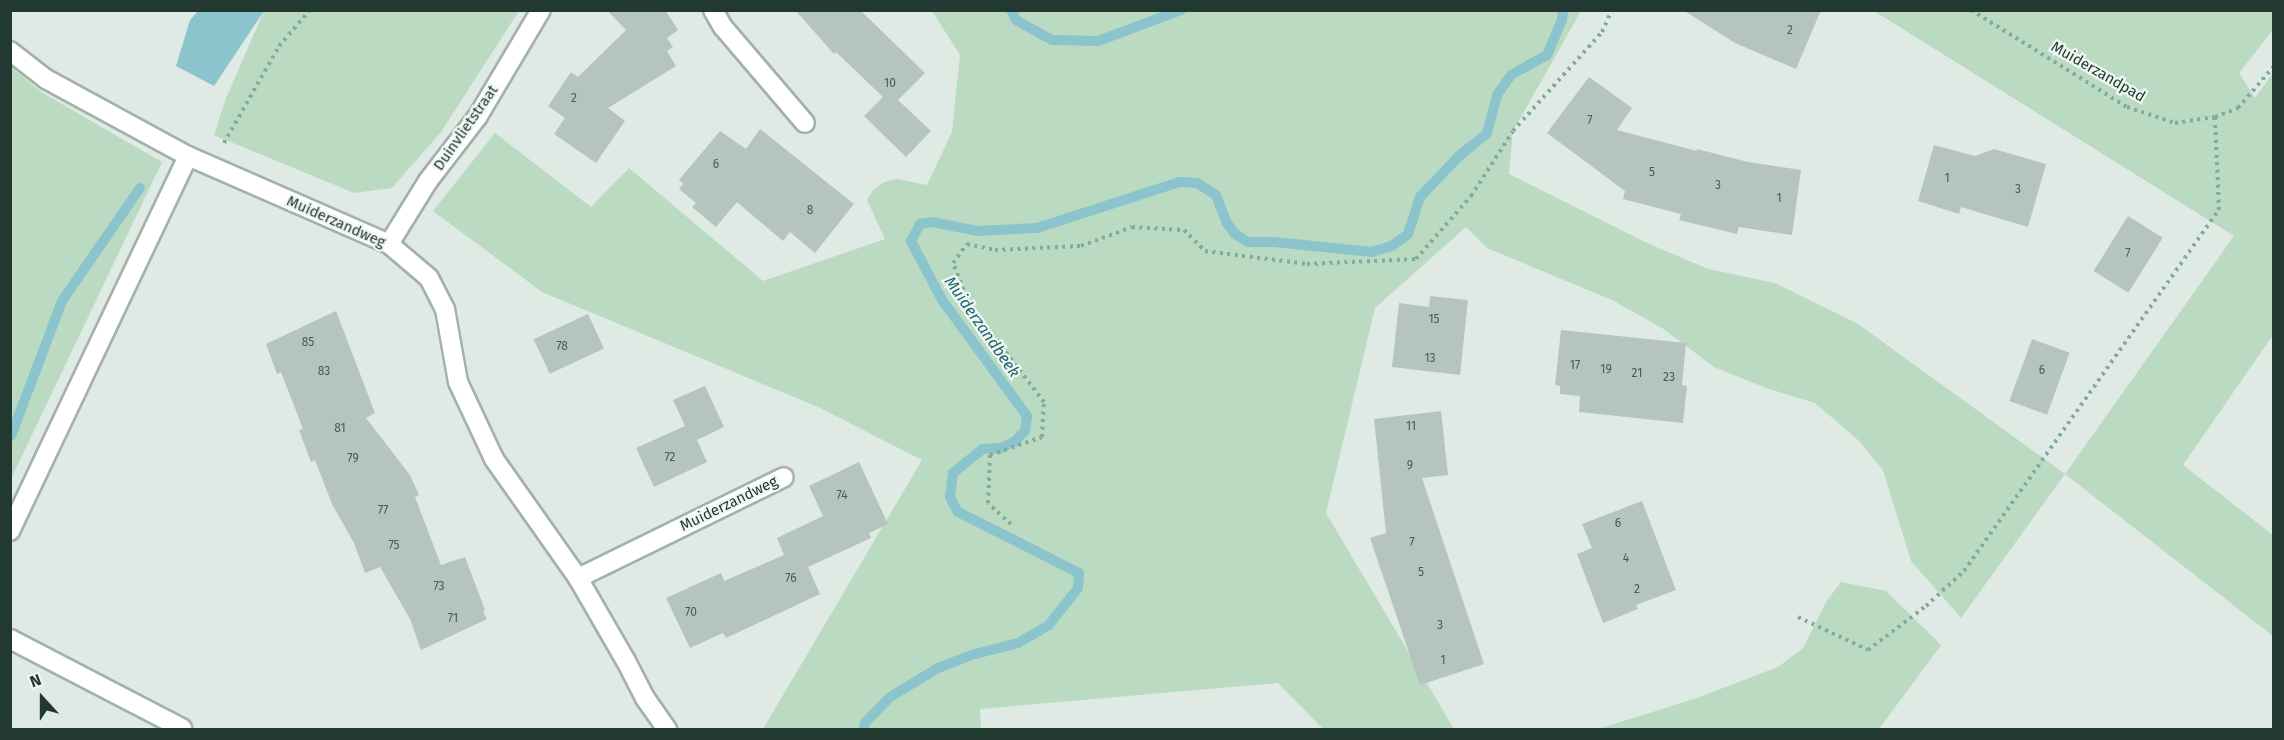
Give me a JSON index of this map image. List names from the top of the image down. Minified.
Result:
{"streets":{"street":["Duinvlietstraat","Muiderzandweg"],"path":["Muiderzandpad"]},"crossings":[["Duinvlietstraat","Muiderzandweg"]],"water":["Muiderzandbeek"],"house_numbers":["2","10","2","7","6","5","1","3","3","1","8","7","15","85","78","13","17","19","6","83","21","23","11","81","72","79","9","74","77","6","7","75","4","5","76","73","2","70","71","3","1"],"north":"top"}
